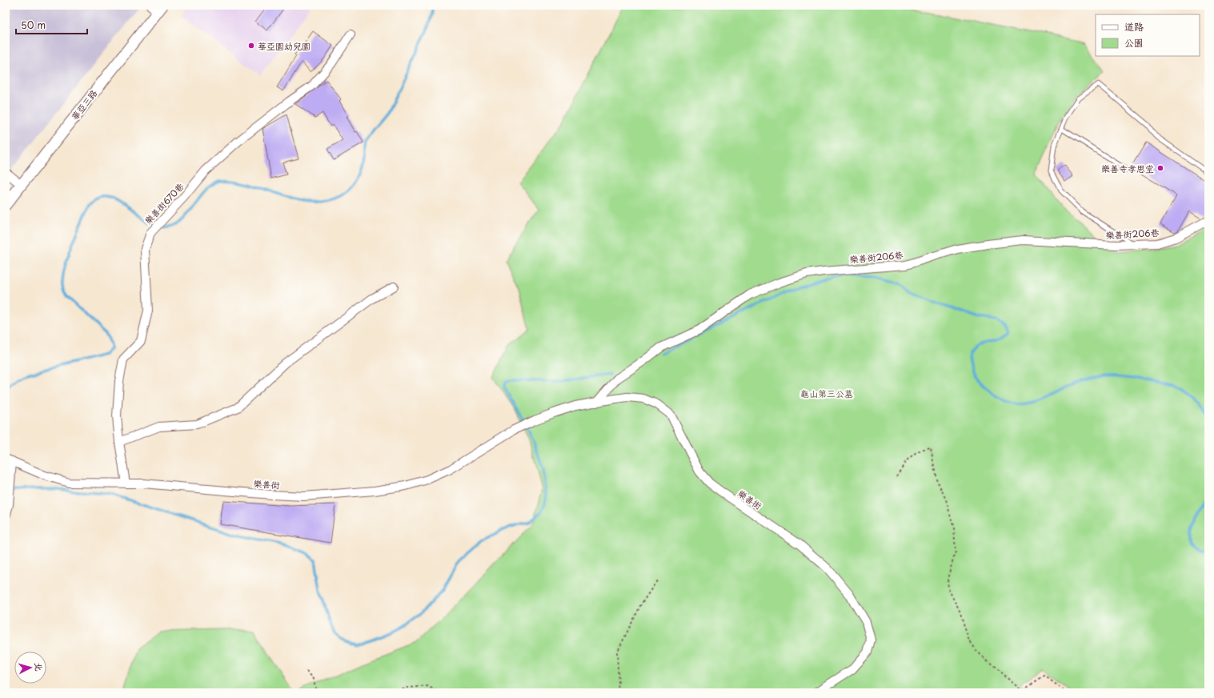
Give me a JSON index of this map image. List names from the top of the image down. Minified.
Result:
{"streets":{"street":["華亞三路","樂善街670巷","樂善街206巷","樂善街"]},"crossings":[["樂善街670巷","樂善街"],["樂善街206巷","樂善街"]],"parks":["龜山第三公墓"],"places":["華亞園幼兒園","樂善寺孝思堂"],"legend":["道路","公園"],"scale_bar":"50 m","north":"right"}
